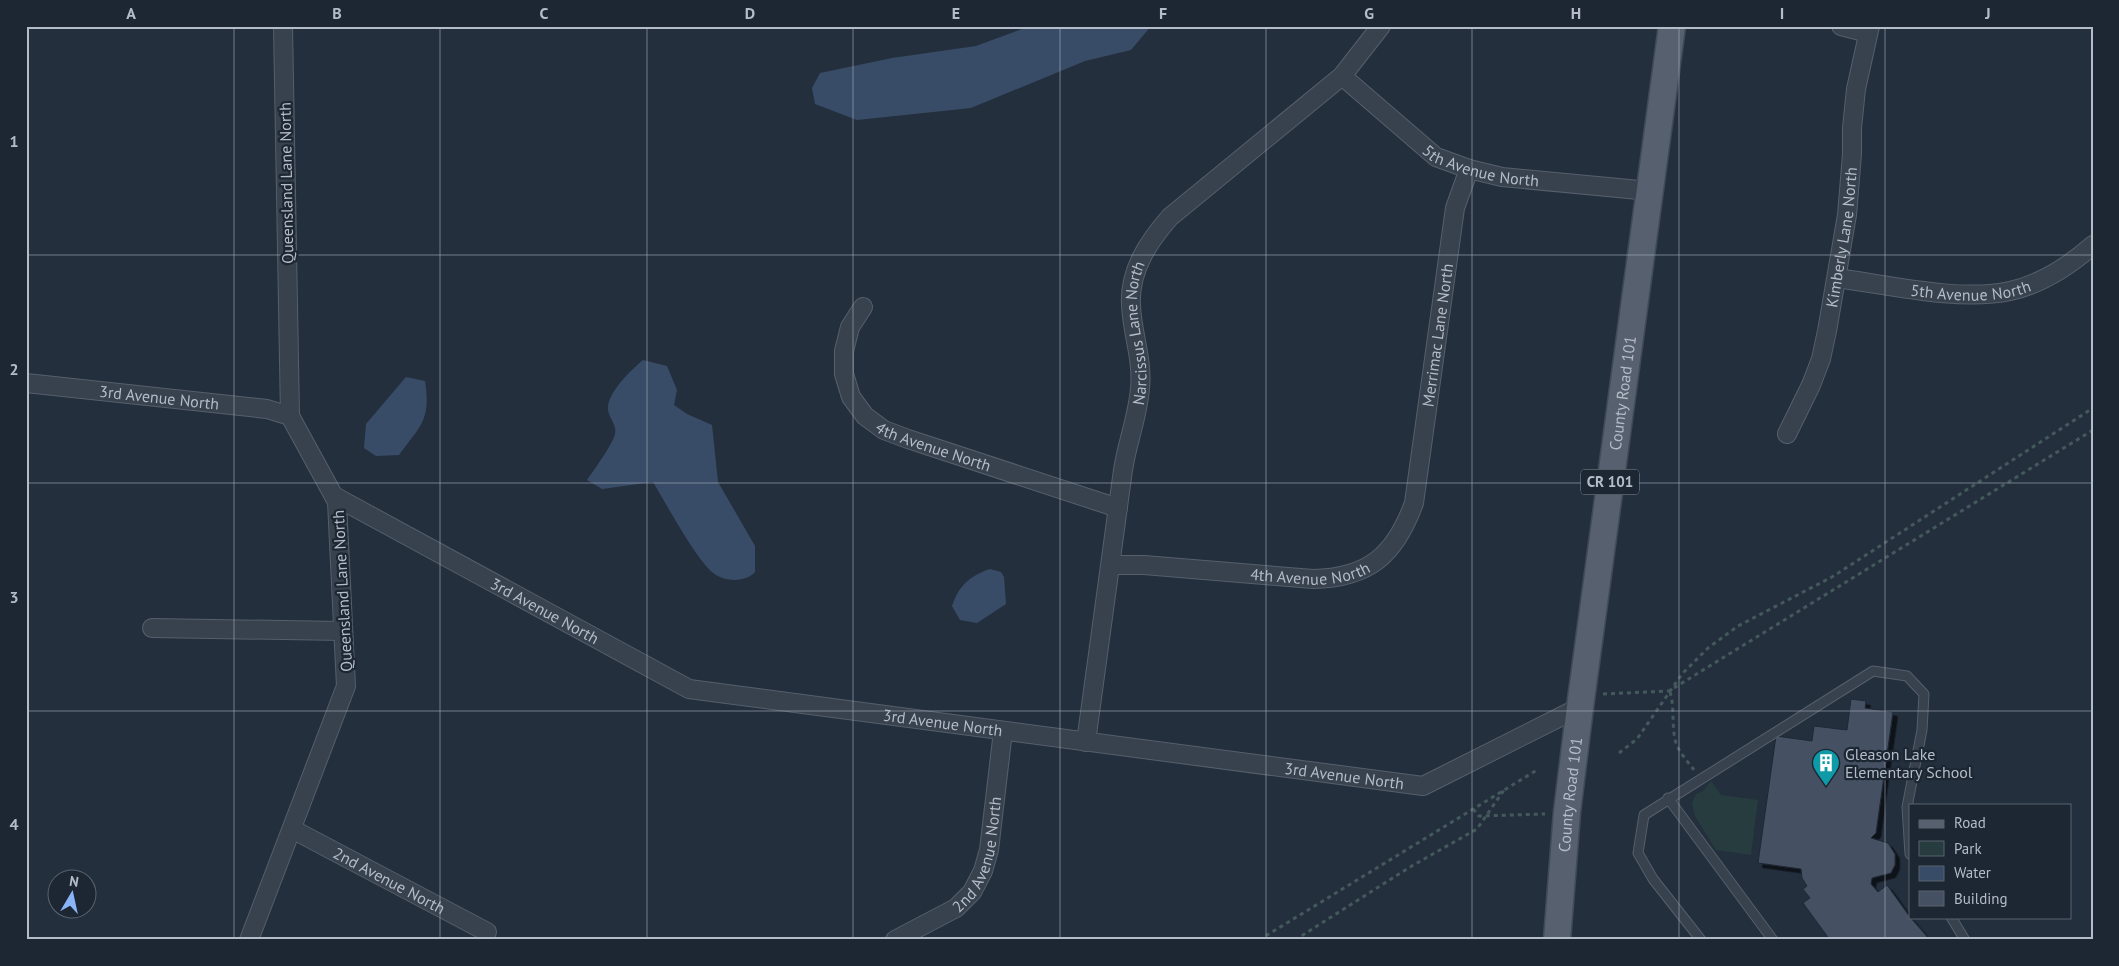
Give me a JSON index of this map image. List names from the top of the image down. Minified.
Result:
{"streets":{"main road":["County Road 101","CR 101"],"street":["5th Avenue North","Queensland Lane North","Kimberly Lane North","Narcissus Lane North","Merrimac Lane North","3rd Avenue North","4th Avenue North","2nd Avenue North"]},"crossings":[["5th Avenue North","Kimberly Lane North"],["5th Avenue North","Narcissus Lane North"],["5th Avenue North","Merrimac Lane North"],["5th Avenue North","County Road 101"],["Queensland Lane North","3rd Avenue North"],["Queensland Lane North","2nd Avenue North"],["Narcissus Lane North","3rd Avenue North"],["Narcissus Lane North","4th Avenue North"],["Merrimac Lane North","4th Avenue North"],["County Road 101","3rd Avenue North"],["3rd Avenue North","2nd Avenue North"]],"places":{"building":["Gleason Lake Elementary School"]},"legend":["Road","Park","Water","Building"],"north":"top","grid":{"columns":["A","B","C","D","E","F","G","H","I","J"],"rows":["1","2","3","4"]}}
